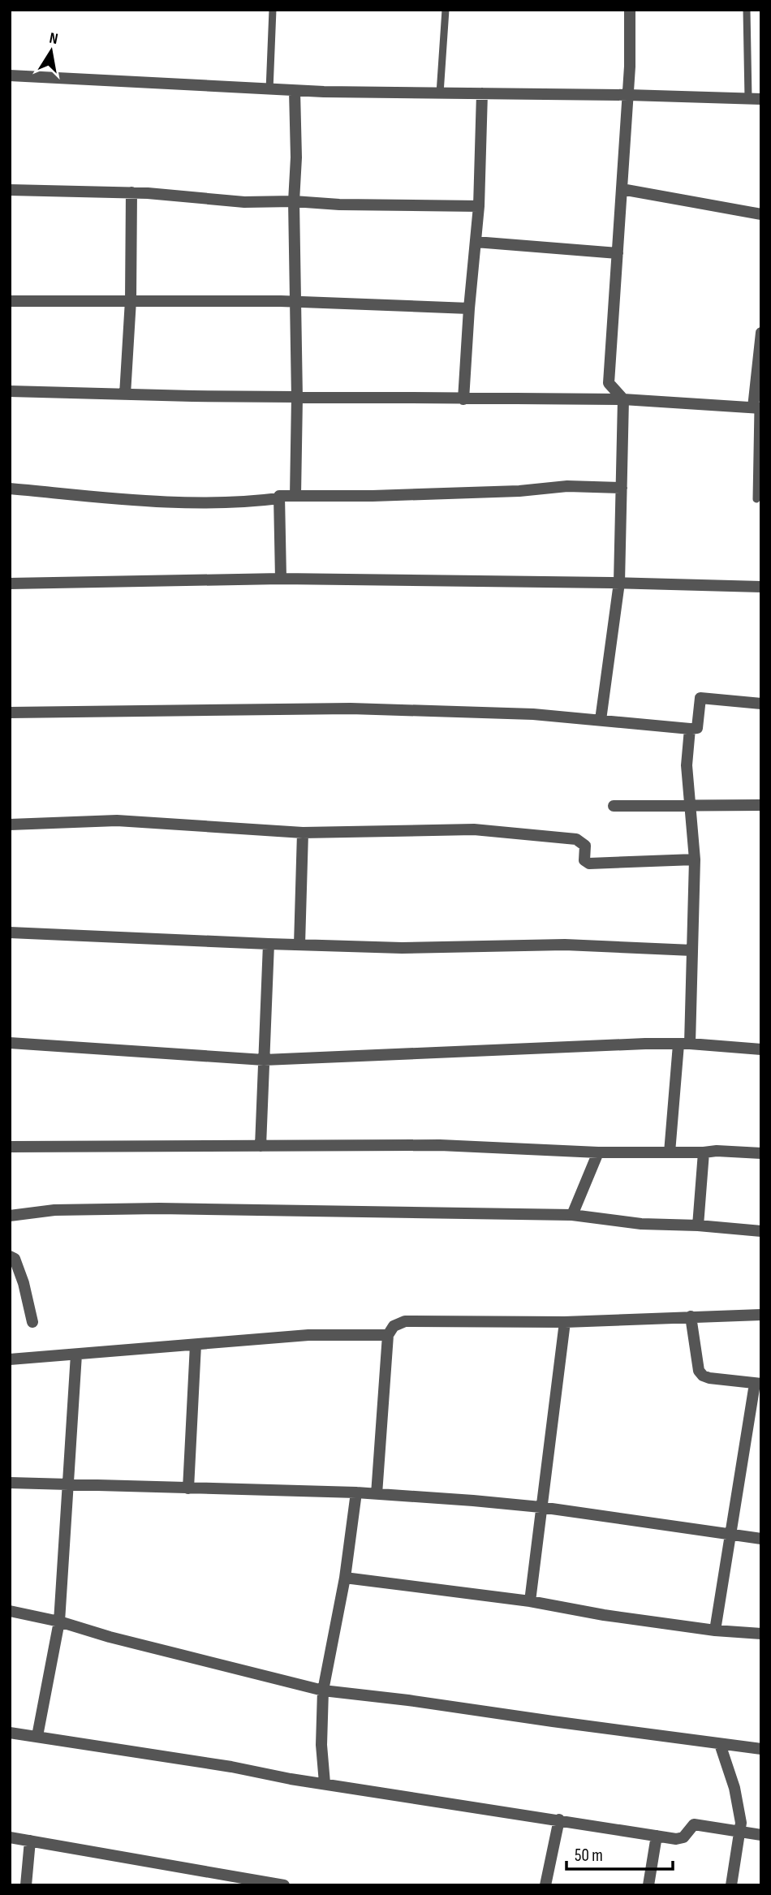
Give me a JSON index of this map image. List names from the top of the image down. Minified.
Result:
{"scale_bar":"50 m","north":"top"}
